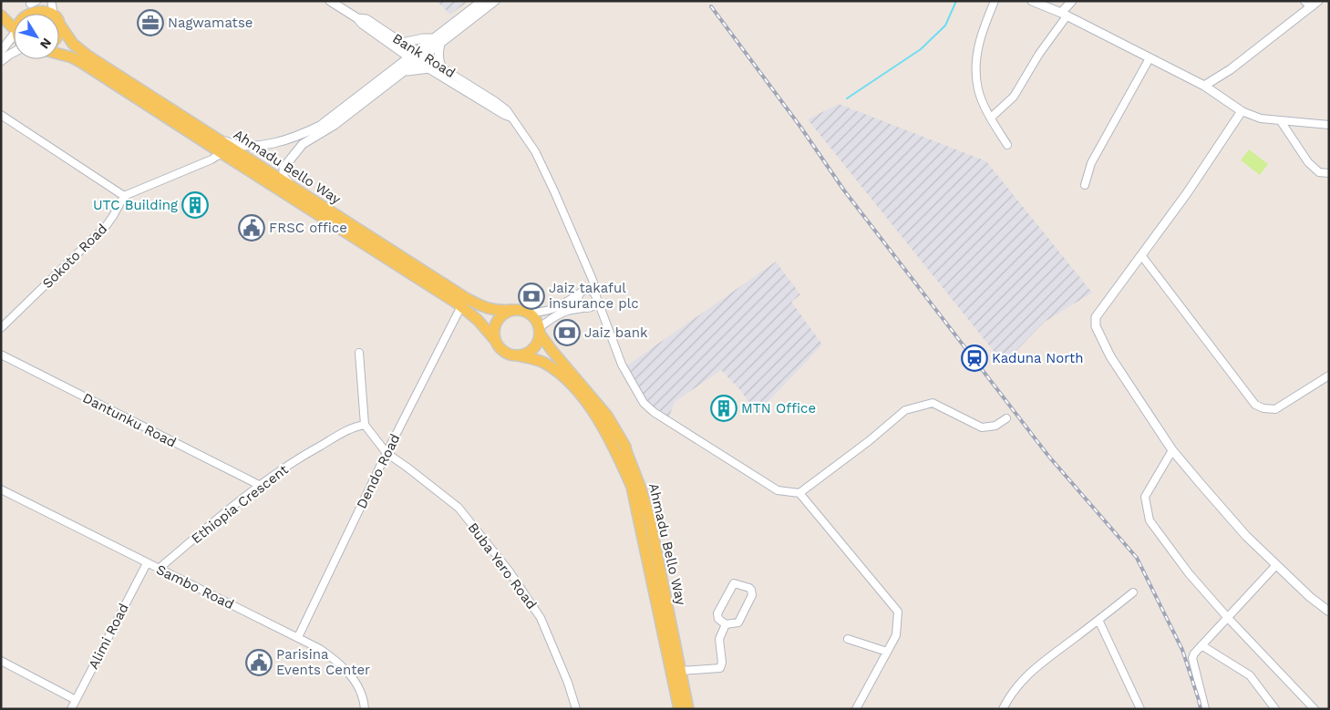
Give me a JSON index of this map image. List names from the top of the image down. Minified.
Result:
{"streets":{"main road":["Ahmadu Bello Way"],"street":["Bank Road","Sokoto Road","Dantunku Road","Dendo Road","Ethiopia Crescent","Buba Yero Road","Sambo Road","Alimi Road"]},"crossings":[["Ahmadu Bello Way","Dendo Road"],["Dantunku Road","Ethiopia Crescent"],["Dendo Road","Buba Yero Road"],["Dendo Road","Sambo Road"],["Ethiopia Crescent","Sambo Road"],["Sambo Road","Alimi Road"]],"places":{"office":["Nagwamatse"],"building":["UTC Building","MTN Office"],"public building":["FRSC office","Parisina Events Center"],"bank":["Jaiz takaful insurance plc","Jaiz bank"],"station":["Kaduna North"]},"north":"bottom right"}
